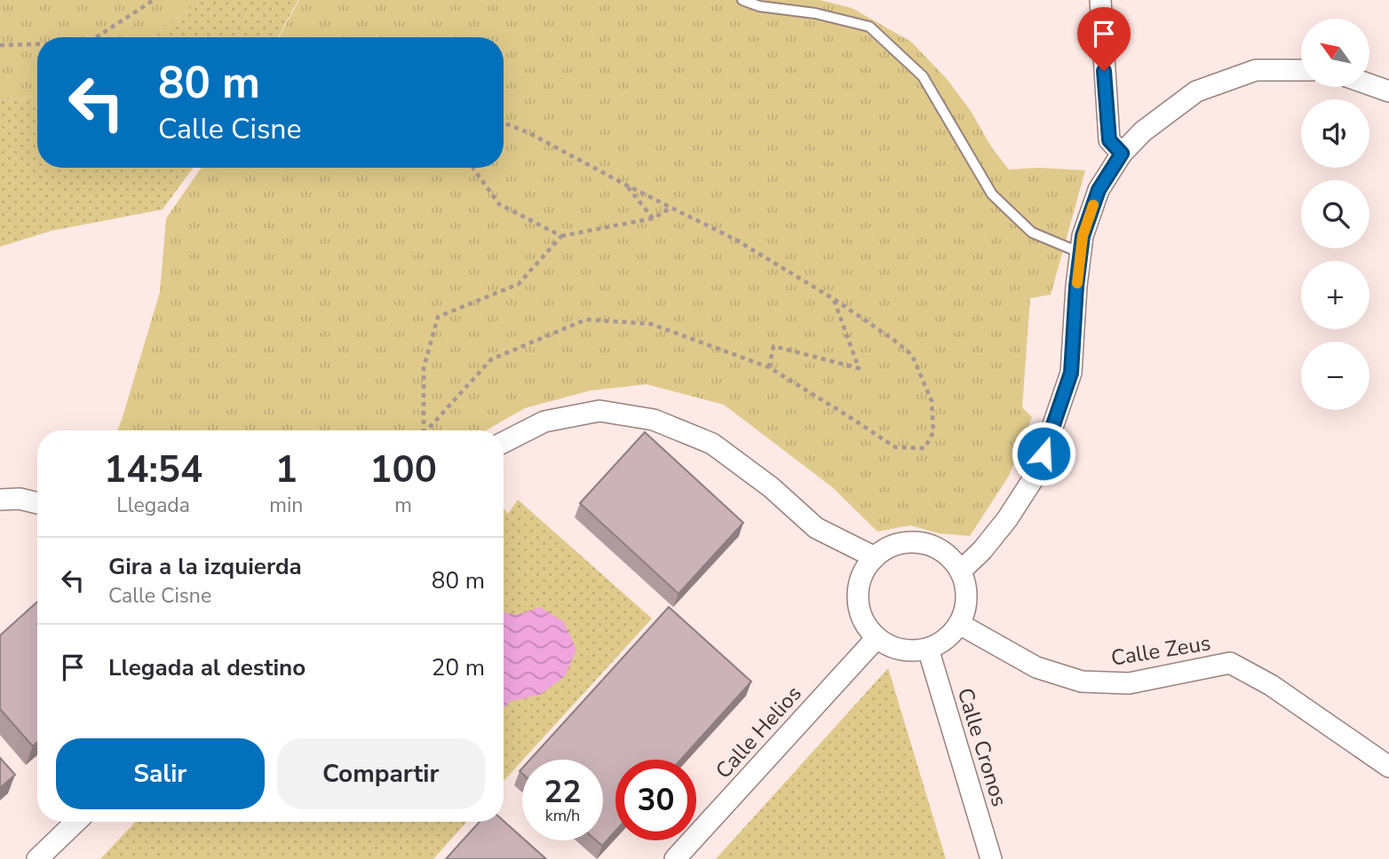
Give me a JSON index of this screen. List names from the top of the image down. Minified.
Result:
{"streets":{"street":["Calle Zeus","Calle Helios","Calle Cronos"]},"crossings":[["Calle Zeus","Calle Helios"],["Calle Zeus","Calle Cronos"],["Calle Helios","Calle Cronos"]],"north":"top left","page":{"map_buttons":["+","−"],"turn":["80 m","Calle Cisne"],"eta":["14:54","Llegada","1","min","100","m"],"list":[{"name":"Gira a la izquierda","note":"Calle Cisne","value":"80 m"},{"name":"Llegada al destino","value":"20 m"}],"buttons":["Salir","Compartir"],"speed":"22 km/h","limit":"30"}}
